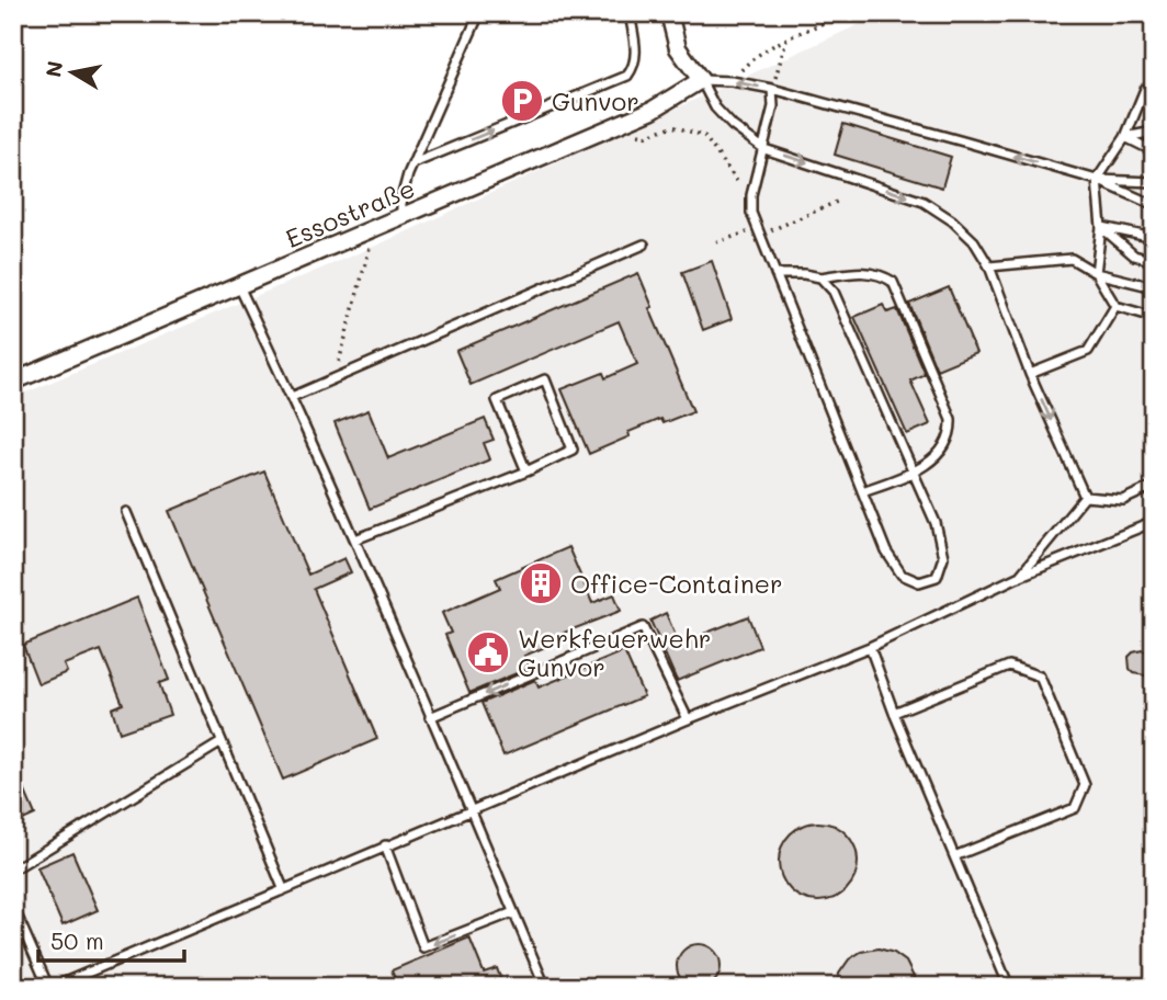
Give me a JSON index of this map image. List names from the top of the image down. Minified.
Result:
{"streets":{"street":["Essostraße"]},"places":{"parking":["Gunvor"],"building":["Office-Container"],"public building":["Werkfeuerwehr Gunvor"]},"scale_bar":"50 m","north":"left"}
